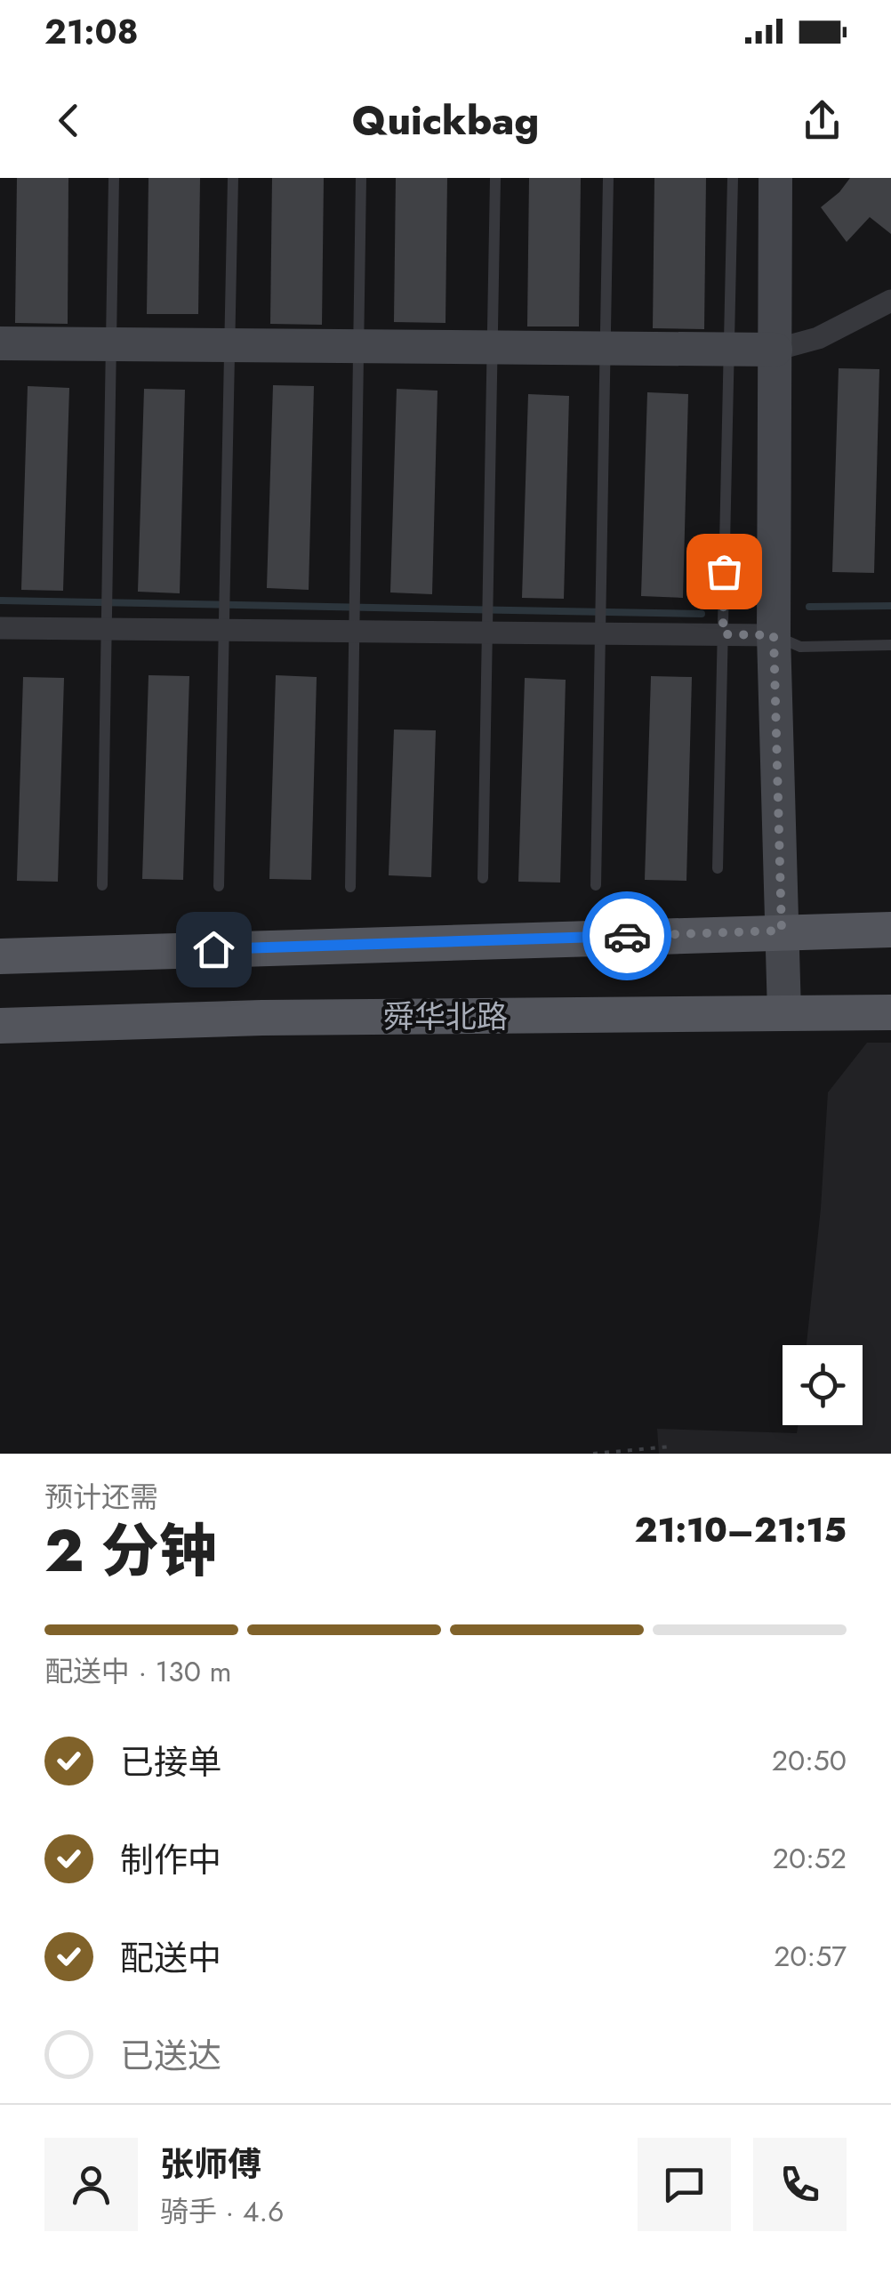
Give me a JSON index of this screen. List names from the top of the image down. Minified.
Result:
{"streets":{"main road":["舜华北路"]},"page":{"status":"21:08","header":"Quickbag","heading":["2 分钟","预计还需","21:10–21:15"],"panel":["张师傅","骑手 · 4.6"],"bar":"配送中 · 130 m","list":[["已接单","20:50"],["制作中","20:52"],["配送中","20:57"],"已送达"]}}
